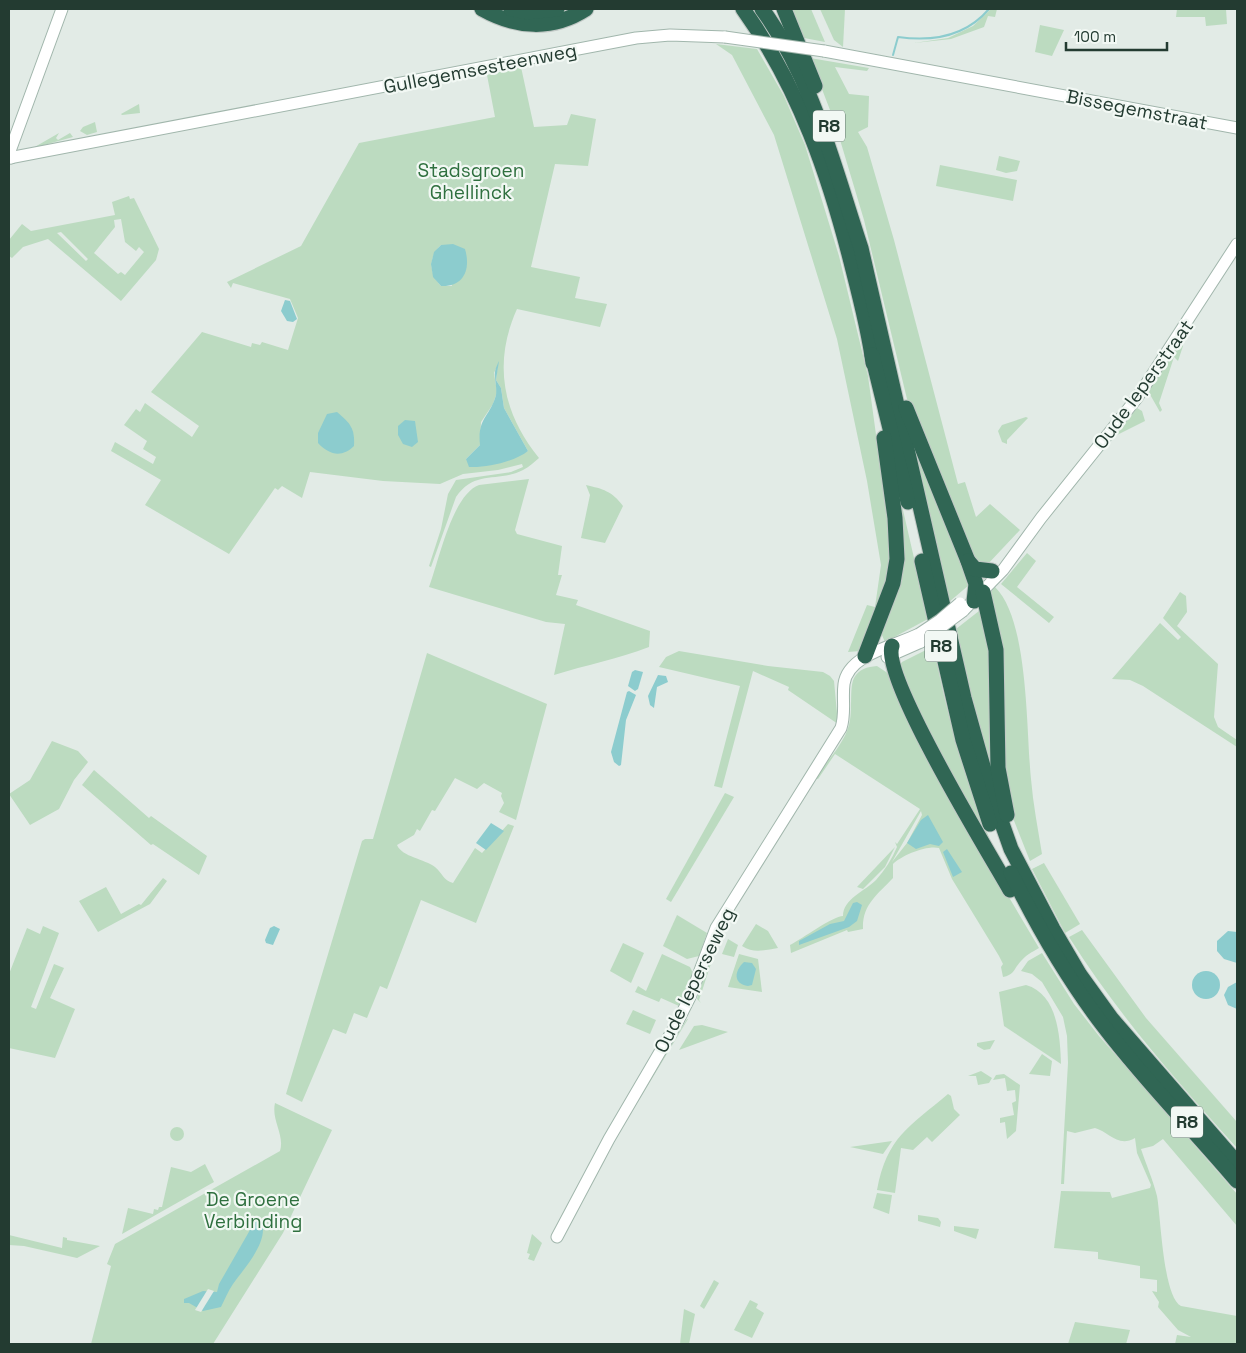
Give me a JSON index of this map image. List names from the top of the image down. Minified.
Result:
{"streets":{"highway":["R8"],"street":["Gullegemsesteenweg","Bissegemstraat","Oude Ieperstraat","Oude Ieperseweg"]},"crossings":[["Gullegemsesteenweg","Bissegemstraat"]],"parks":["Stadsgroen Ghellinck","De Groene Verbinding"],"scale_bar":"100 m"}
